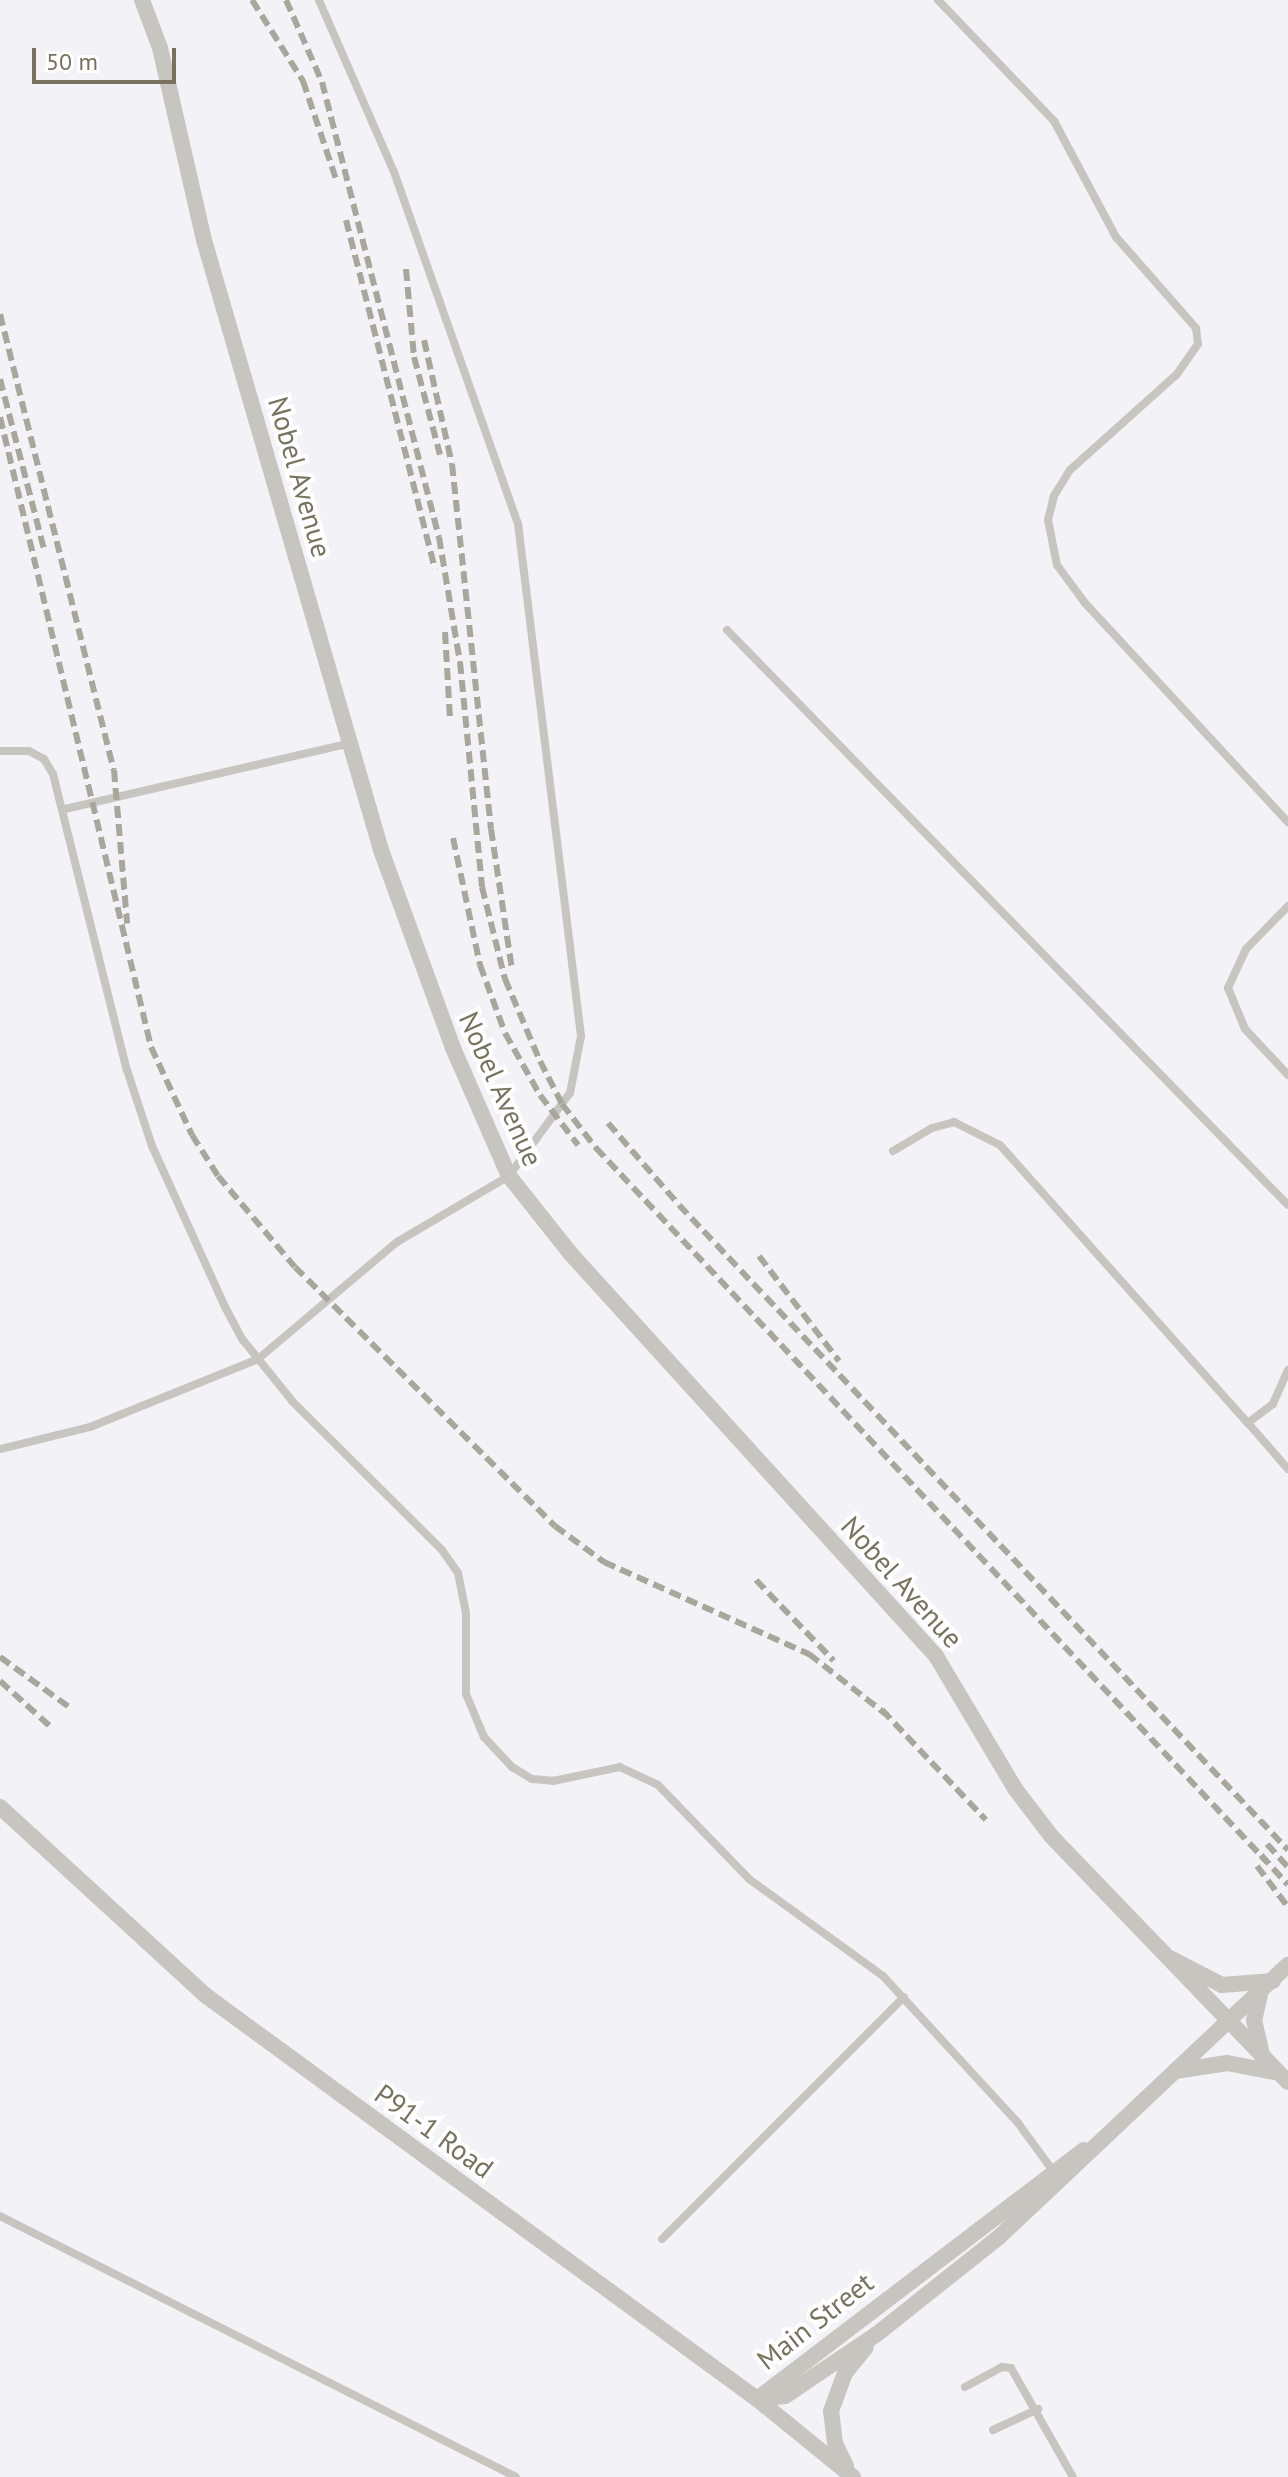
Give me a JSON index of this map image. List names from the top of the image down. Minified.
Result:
{"streets":{"street":["Nobel Avenue","P91-1 Road","Main Street"]},"crossings":[["Nobel Avenue","Main Street"],["P91-1 Road","Main Street"]],"scale_bar":"50 m"}
